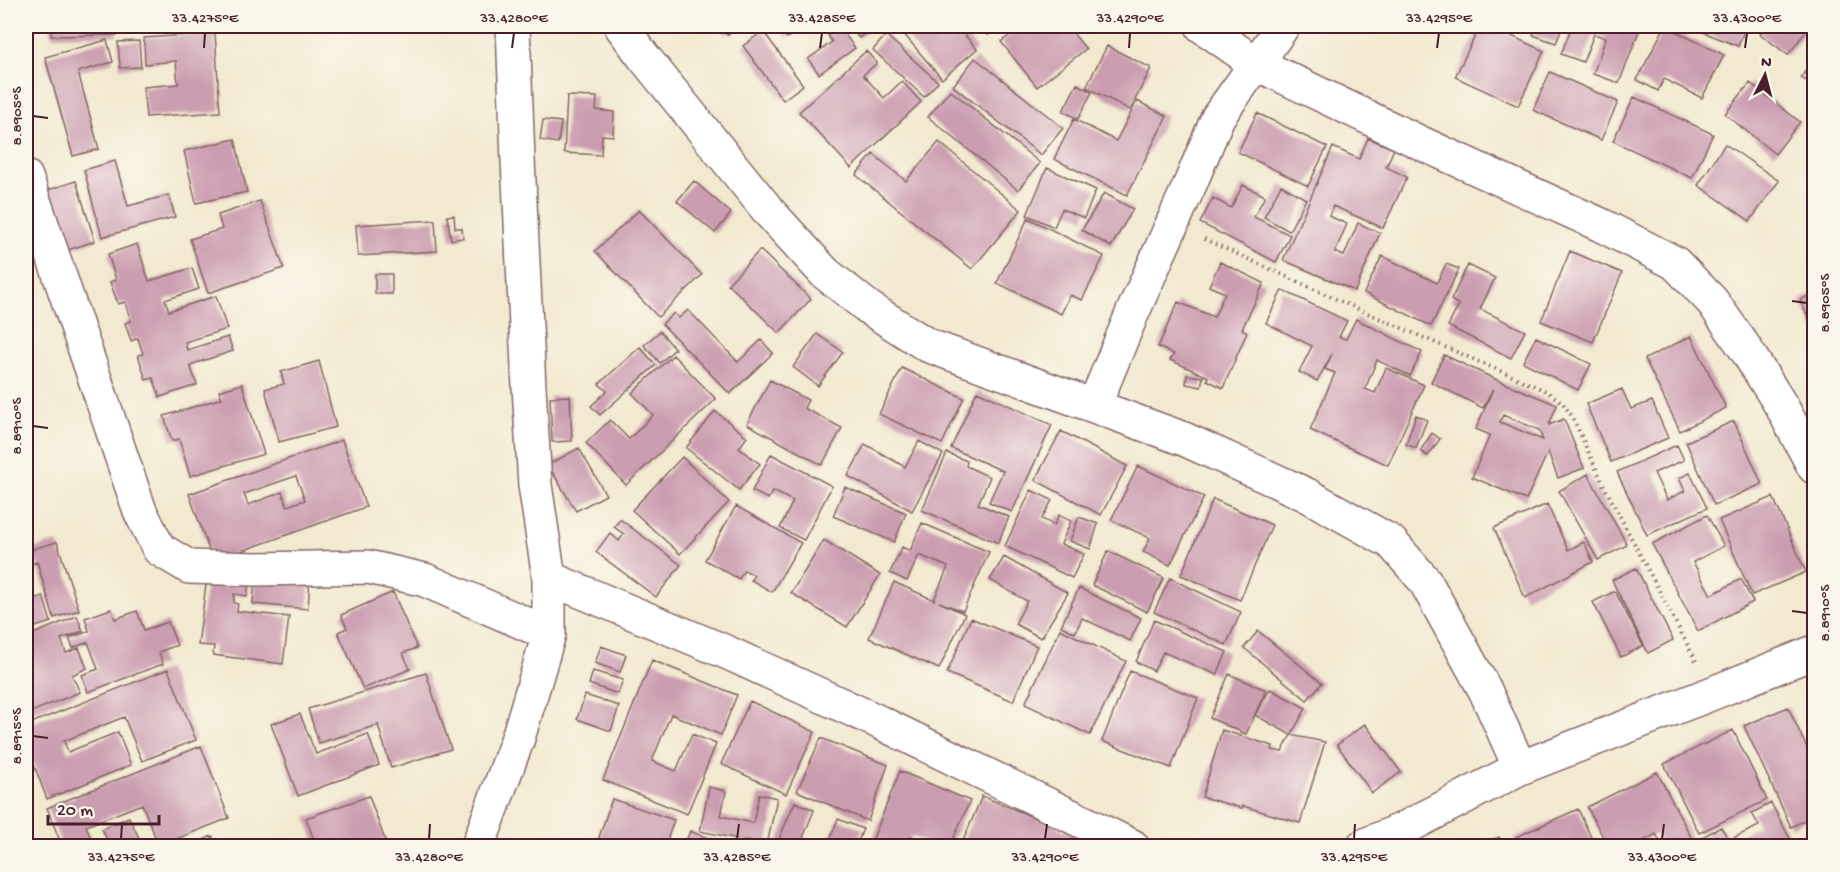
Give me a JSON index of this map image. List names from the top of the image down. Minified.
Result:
{"scale_bar":"20 m","north":"top","coordinates":["33.4275°E","33.4280°E","33.4285°E","33.4290°E","33.4295°E","33.4300°E","8.8905°S","8.8910°S","8.8915°S"]}
